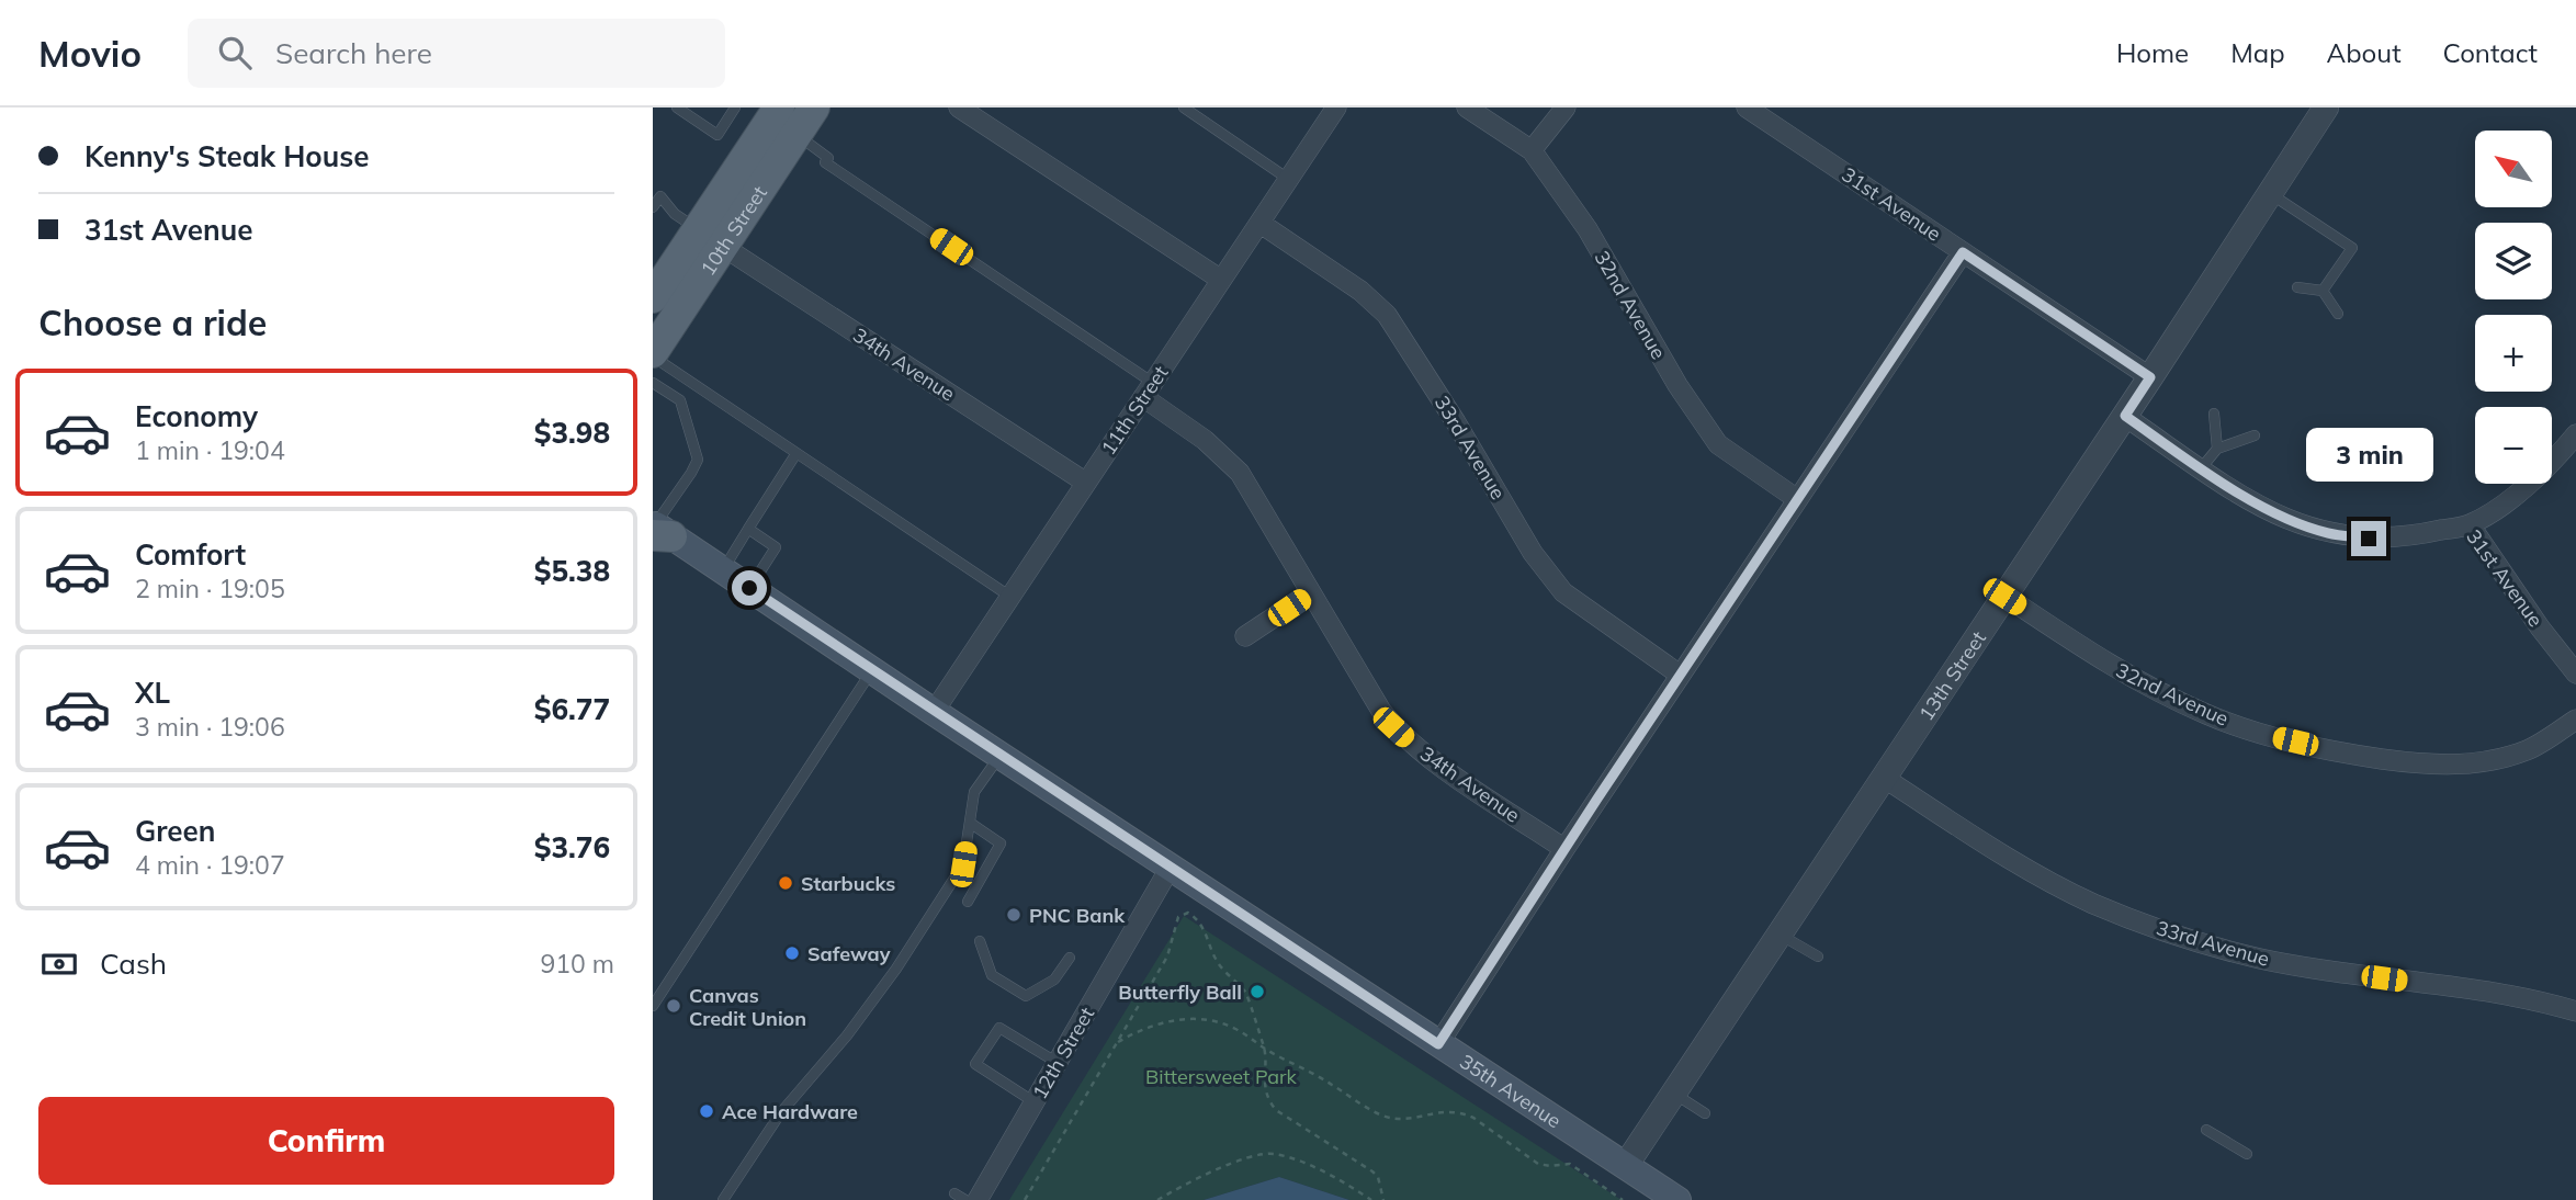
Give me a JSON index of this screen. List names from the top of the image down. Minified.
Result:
{"streets":{"main road":["10th Street","35th Avenue"],"street":["31st Avenue","32nd Avenue","34th Avenue","11th Street","33rd Avenue","13th Street","12th Street"]},"crossings":[["31st Avenue","13th Street"],["10th Street","34th Avenue"],["32nd Avenue","13th Street"],["34th Avenue","11th Street"],["11th Street","33rd Avenue"],["11th Street","35th Avenue"],["33rd Avenue","13th Street"],["13th Street","35th Avenue"],["12th Street","35th Avenue"]],"parks":["Bittersweet Park"],"places":["Starbucks","PNC Bank","Safeway","Butterfly Ball","Canvas Credit Union","Ace Hardware"],"north":"top left","page":{"header":"Movio","search":"Search here","nav":["Home","Map","About","Contact"],"banner":["Kenny's Steak House","31st Avenue"],"map_buttons":["+","−"],"heading":"Choose a ride","list":[{"name":"Economy","note":"1 min · 19:04","value":"$3.98"},{"name":"Comfort","note":"2 min · 19:05","value":"$5.38"},{"name":"XL","note":"3 min · 19:06","value":"$6.77"},{"name":"Green","note":"4 min · 19:07","value":"$3.76"}],"bubble":"3 min","pay":["Cash","910 m"],"buttons":"Confirm"}}
